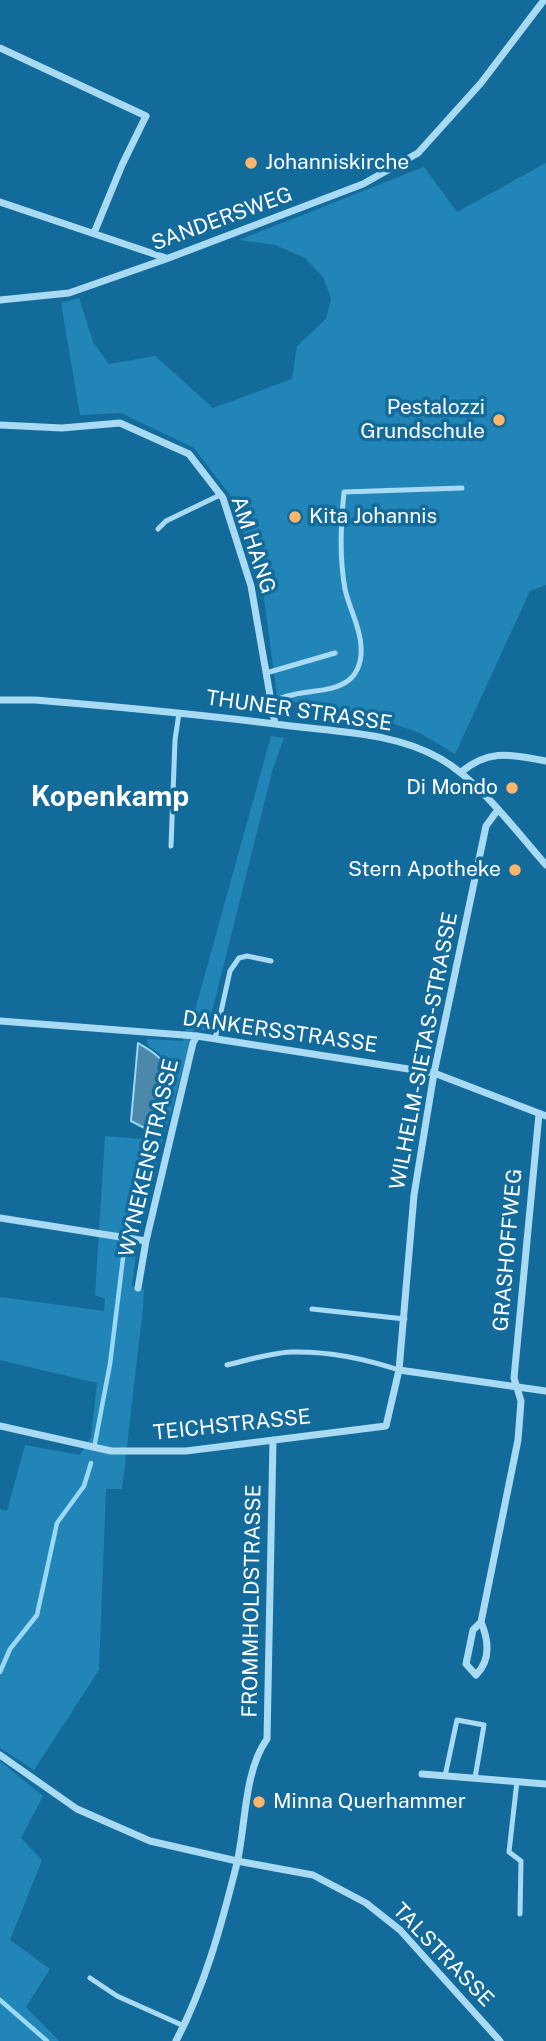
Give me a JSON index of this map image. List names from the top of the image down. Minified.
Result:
{"streets":{"street":["SANDERSWEG","AM HANG","THUNER STRASSE","DANKERSSTRASSE","WILHELM-SIETAS-STRASSE","WYNEKENSTRASSE","GRASHOFFWEG","TEICHSTRASSE","FROMMHOLDSTRASSE","TALSTRASSE"]},"crossings":[["AM HANG","THUNER STRASSE"],["THUNER STRASSE","WILHELM-SIETAS-STRASSE"],["DANKERSSTRASSE","WILHELM-SIETAS-STRASSE"],["DANKERSSTRASSE","WYNEKENSTRASSE"],["DANKERSSTRASSE","GRASHOFFWEG"],["WILHELM-SIETAS-STRASSE","TEICHSTRASSE"],["TEICHSTRASSE","FROMMHOLDSTRASSE"],["FROMMHOLDSTRASSE","TALSTRASSE"]],"districts":["Kopenkamp"],"places":["Johanniskirche","Pestalozzi Grundschule","Kita Johannis","Di Mondo","Stern Apotheke","Minna Querhammer"]}
